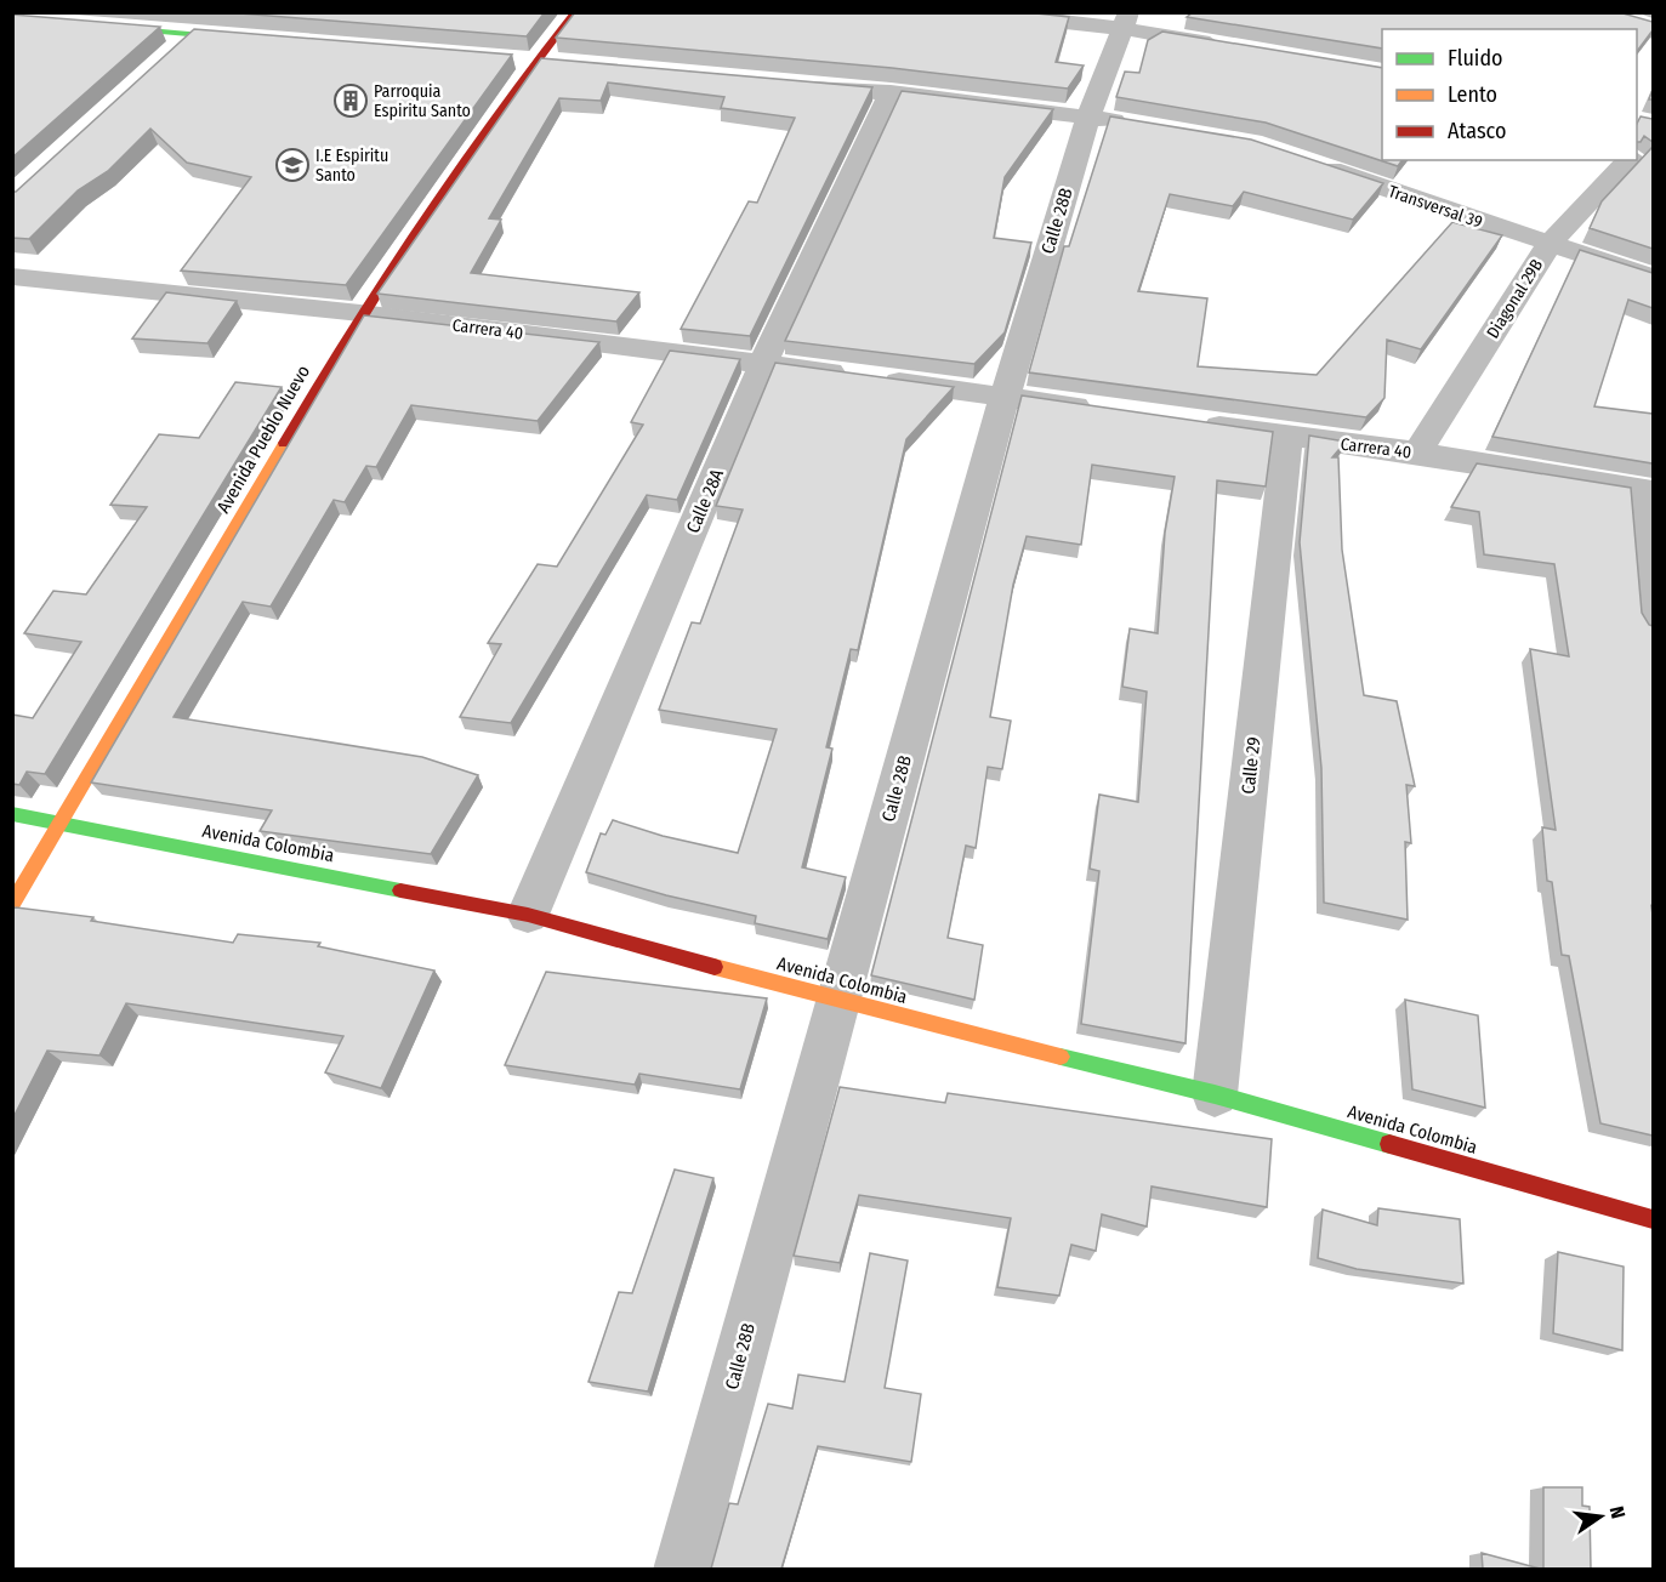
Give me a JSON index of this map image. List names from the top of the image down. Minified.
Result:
{"streets":{"main road":["Avenida Pueblo Nuevo","Avenida Colombia"],"street":["Transversal 39","Calle 28B","Diagonal 29B","Carrera 40","Calle 28A","Calle 29"]},"crossings":[["Transversal 39","Diagonal 29B"],["Calle 28B","Carrera 40"],["Calle 28B","Avenida Colombia"],["Diagonal 29B","Carrera 40"],["Carrera 40","Avenida Pueblo Nuevo"],["Carrera 40","Calle 28A"],["Carrera 40","Calle 29"],["Avenida Pueblo Nuevo","Avenida Colombia"],["Calle 28A","Avenida Colombia"],["Calle 29","Avenida Colombia"]],"places":{"building":["Parroquia Espiritu Santo"],"school or university":["I.E Espiritu Santo"]},"legend":["Fluido","Lento","Atasco"],"north":"right"}
